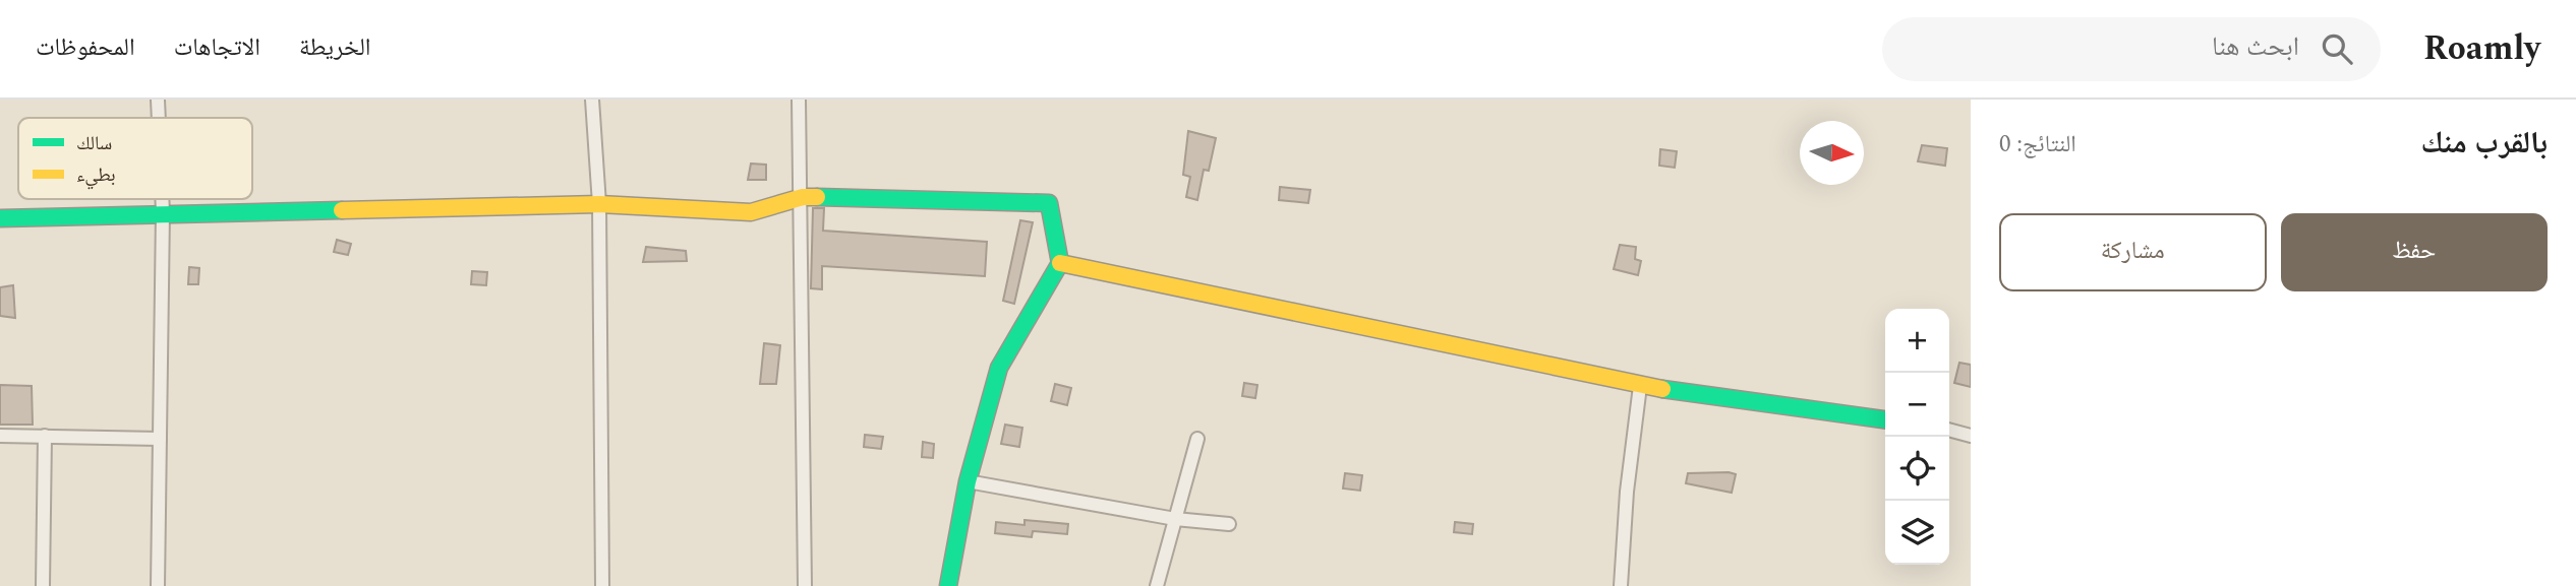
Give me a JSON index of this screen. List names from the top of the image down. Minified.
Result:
{"legend":["سالك","بطيء"],"north":"right","page":{"header":"Roamly","search":"ابحث هنا","nav":["الخريطة","الاتجاهات","المحفوظات"],"heading":["بالقرب منك","النتائج: 0"],"buttons":["حفظ","مشاركة"],"map_buttons":["+","−"]}}
